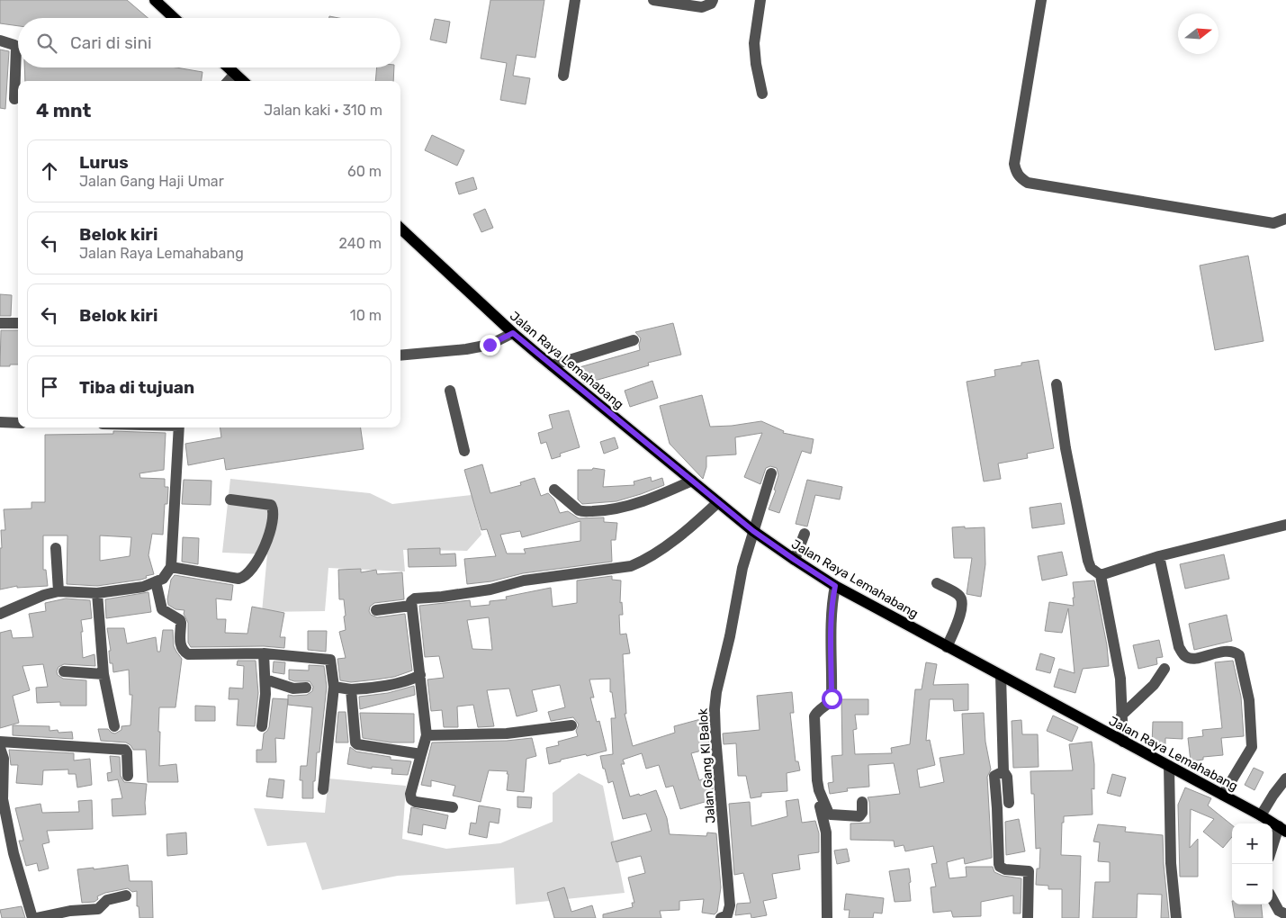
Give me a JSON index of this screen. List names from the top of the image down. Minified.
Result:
{"streets":{"main road":["Jalan Raya Lemahabang"],"street":["Jalan Gang Kl Balok"]},"crossings":[["Jalan Raya Lemahabang","Jalan Gang Kl Balok"]],"north":"right","page":{"search":"Cari di sini","heading":["4 mnt","Jalan kaki · 310 m"],"list":[["Lurus","Jalan Gang Haji Umar","60 m"],["Belok kiri","Jalan Raya Lemahabang","240 m"],["Belok kiri","10 m"],"Tiba di tujuan"],"map_buttons":["+","−"]}}
